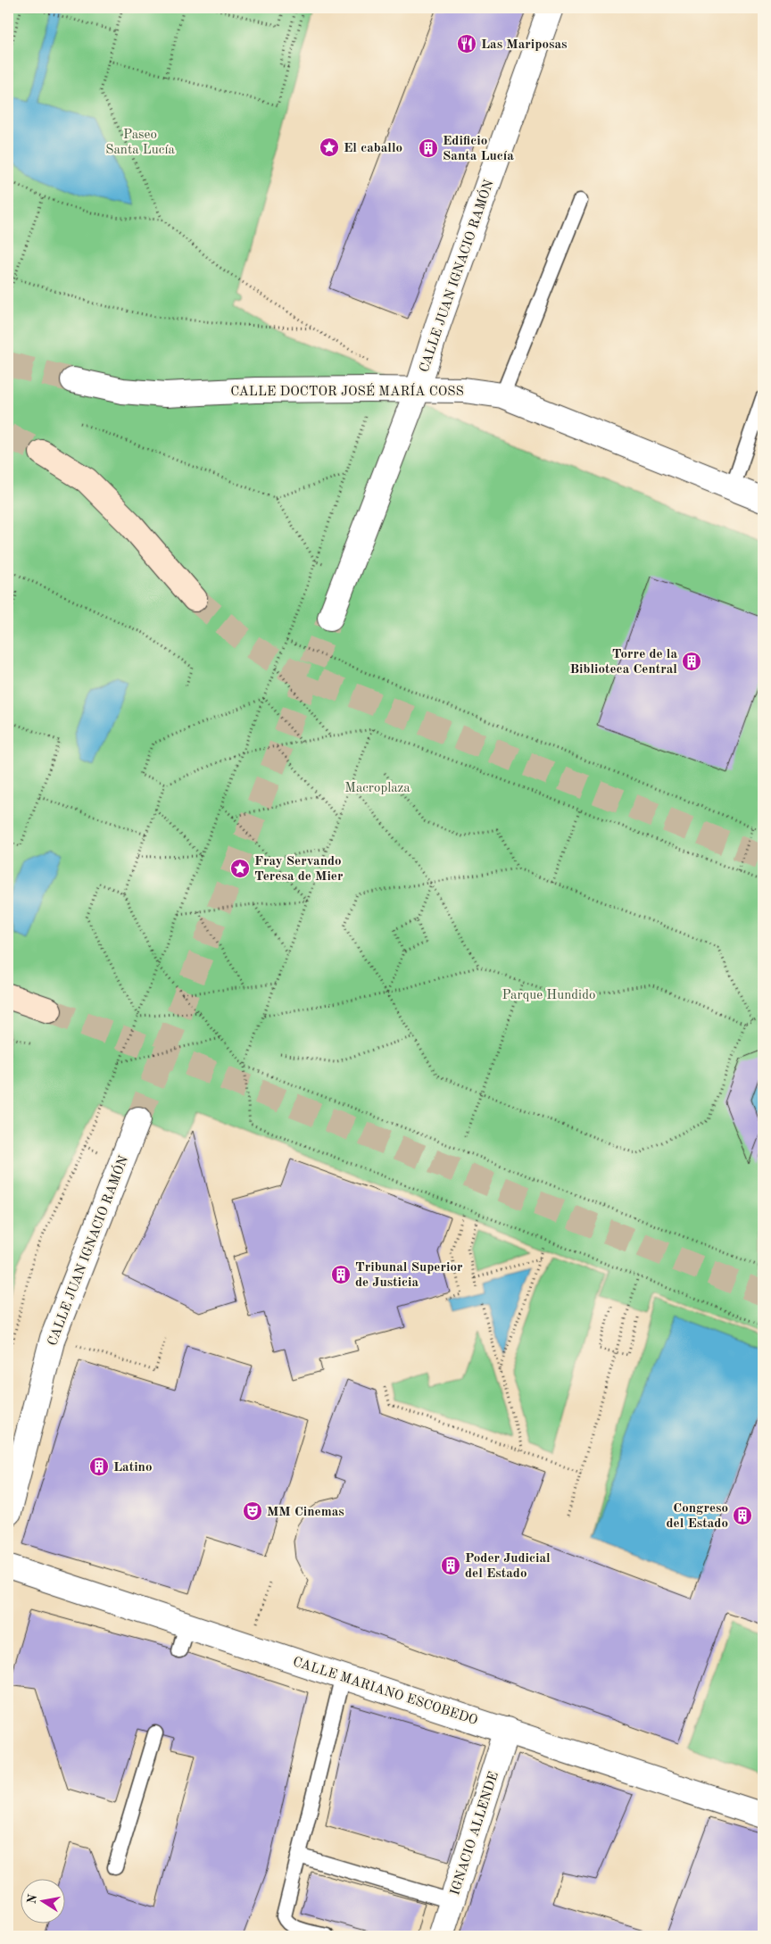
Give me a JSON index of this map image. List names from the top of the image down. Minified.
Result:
{"streets":{"street":["CALLE JUAN IGNACIO RAMÓN","CALLE DOCTOR JOSÉ MARÍA COSS","CALLE MARIANO ESCOBEDO","IGNACIO ALLENDE"]},"crossings":[["CALLE JUAN IGNACIO RAMÓN","CALLE DOCTOR JOSÉ MARÍA COSS"],["CALLE MARIANO ESCOBEDO","IGNACIO ALLENDE"]],"parks":["Paseo Santa Lucía","Macroplaza","Parque Hundido"],"places":{"restaurant":["Las Mariposas"],"place":["El caballo","Fray Servando Teresa de Mier"],"building":["Edificio Santa Lucía","Torre de la Biblioteca Central","Tribunal Superior de Justicia","Latino","Congreso del Estado","Poder Judicial del Estado"],"theatre":["MM Cinemas"]},"north":"left"}
